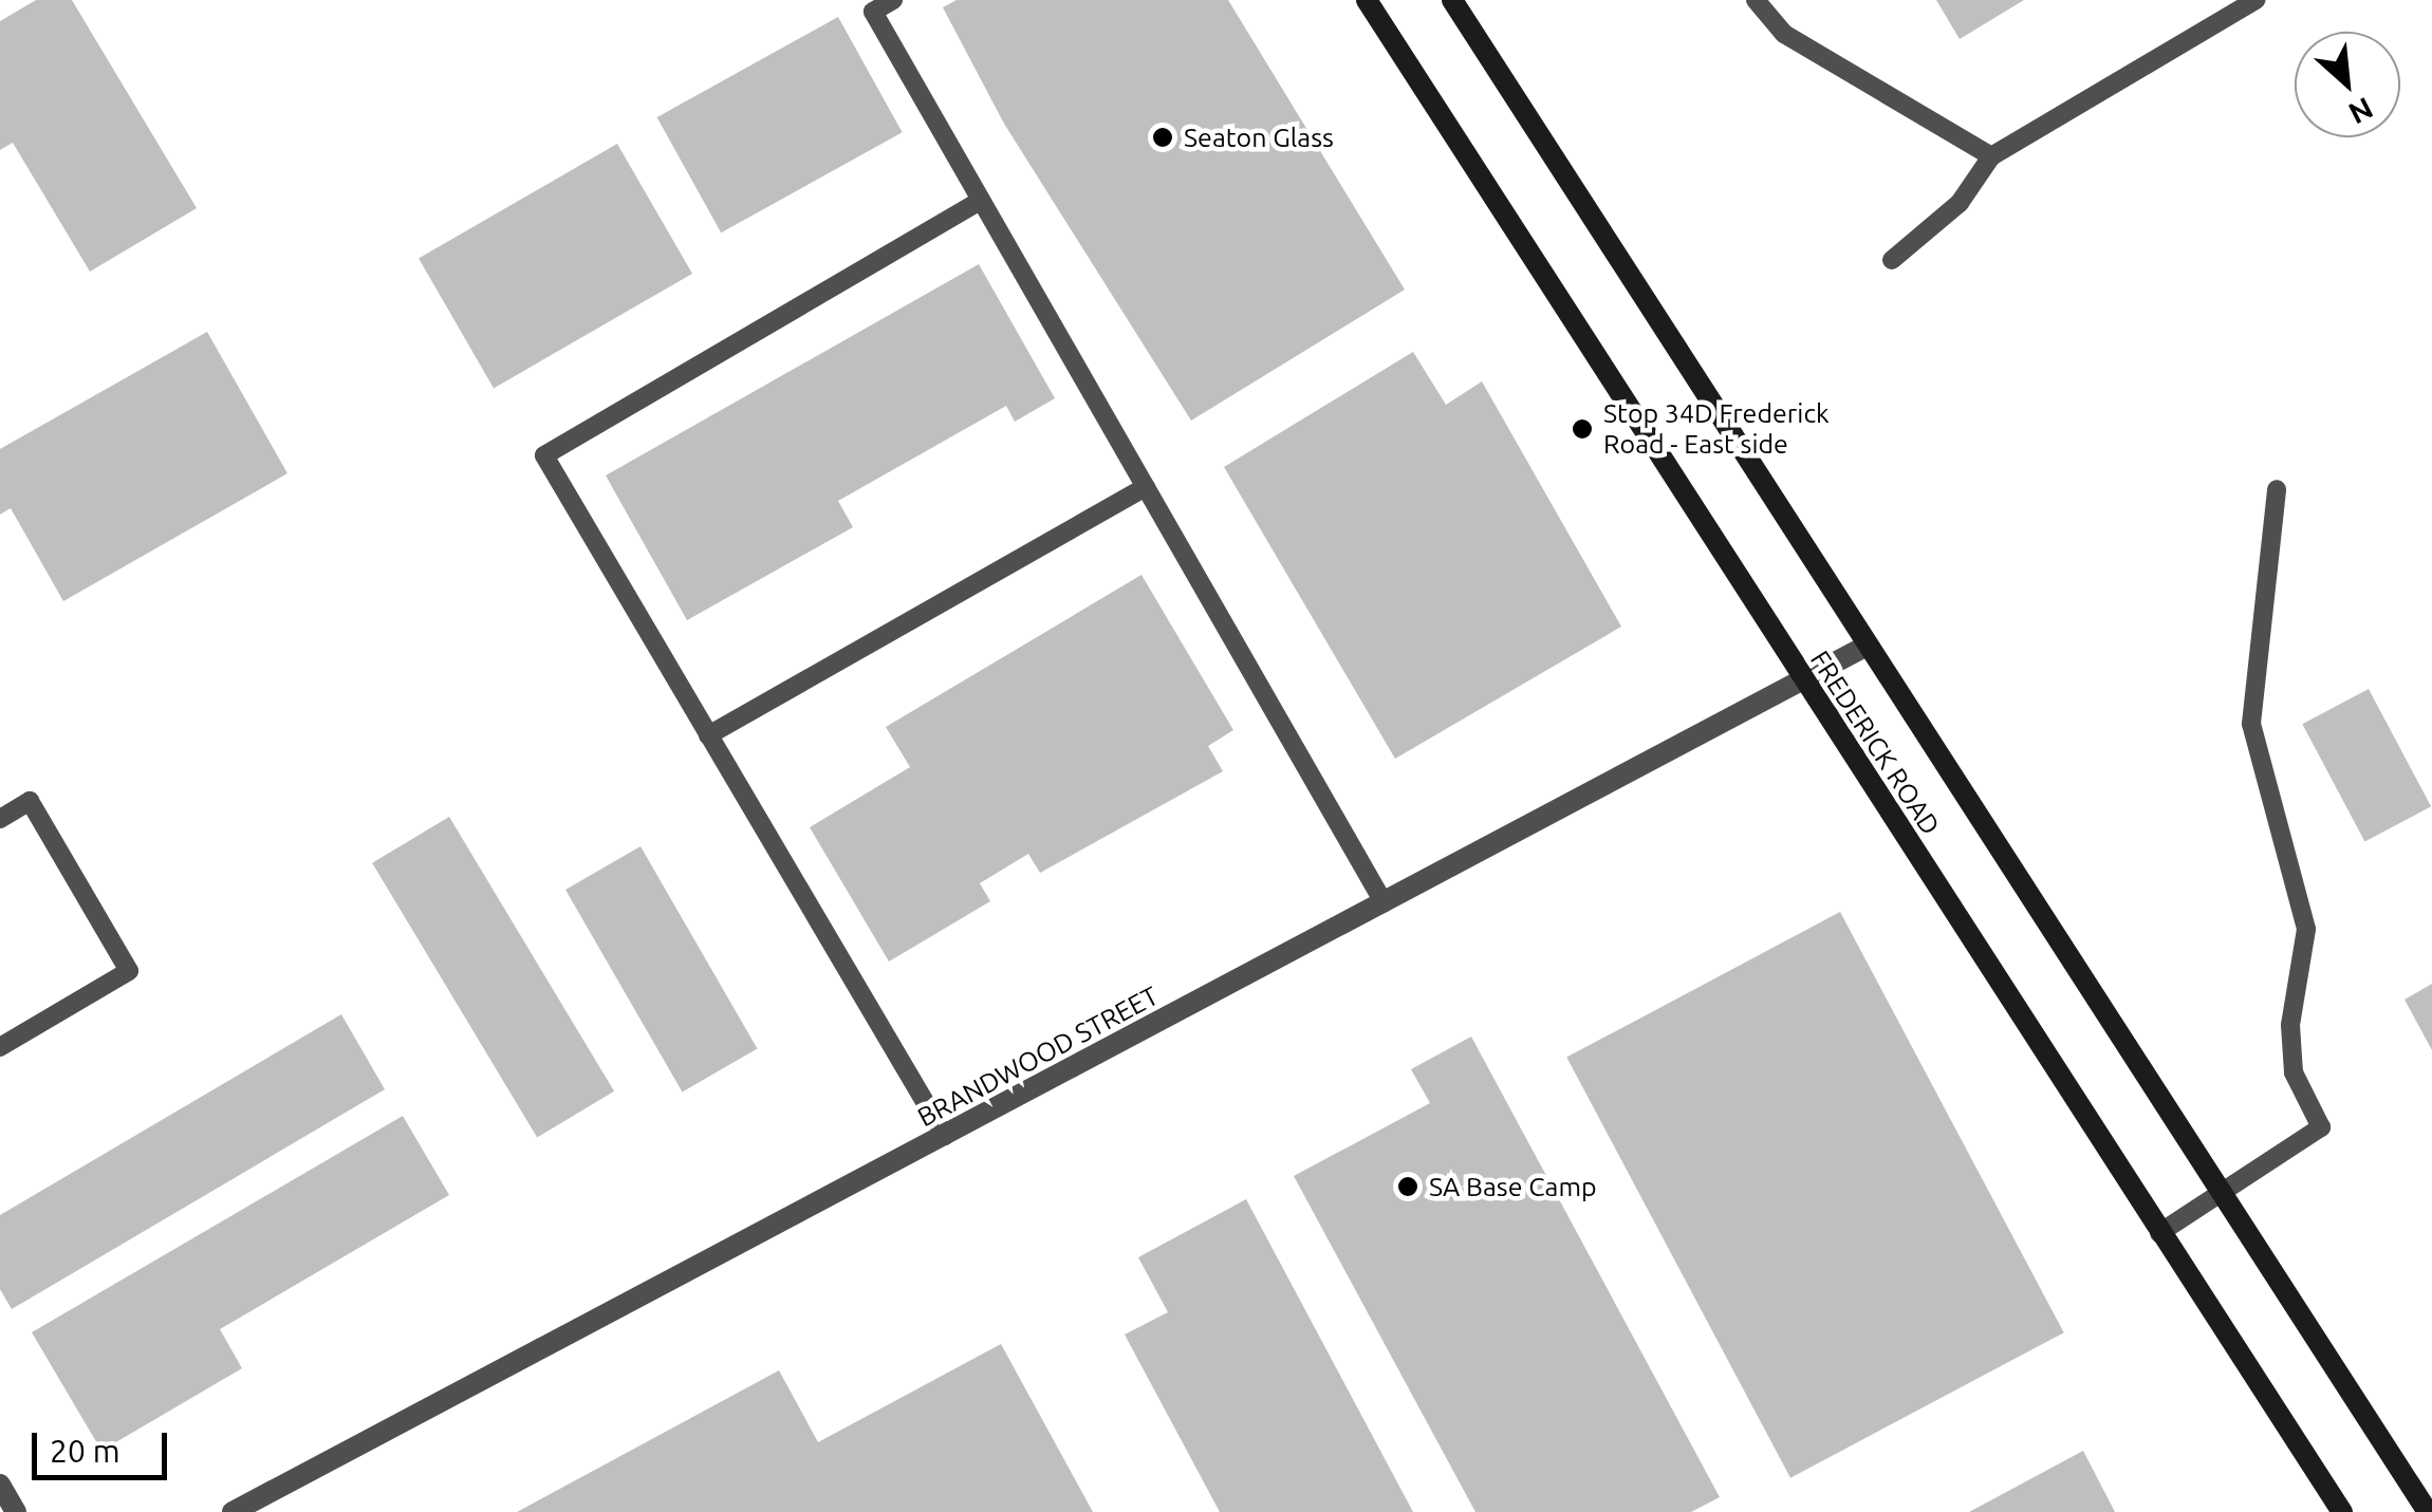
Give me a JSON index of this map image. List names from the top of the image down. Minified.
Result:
{"streets":{"main road":["FREDERICK ROAD"],"street":["BRANDWOOD STREET"]},"crossings":[["FREDERICK ROAD","BRANDWOOD STREET"]],"places":["Seaton Glass","Stop 34D Frederick Road - East side","SA Base Camp"],"scale_bar":"20 m","north":"bottom right"}
